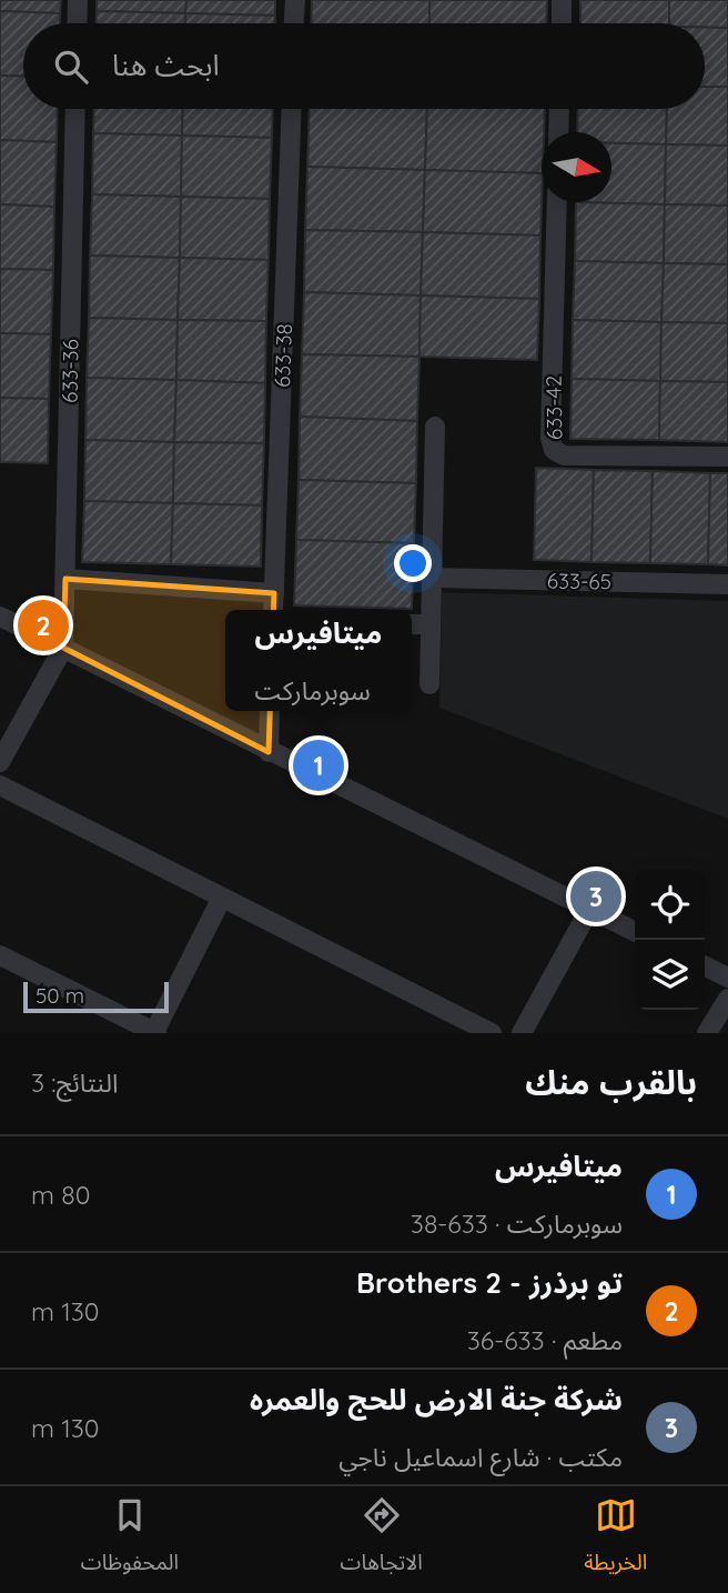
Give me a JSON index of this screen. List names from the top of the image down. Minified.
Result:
{"streets":{"street":["633-38","633-36","633-42","633-65"]},"scale_bar":"50 m","north":"right","page":{"search":"ابحث هنا","pins":["2","1","3"],"popup":["ميتافيرس","سوبرماركت"],"scale":"50 m","heading":["بالقرب منك","النتائج: 3"],"list":[{"mark":"1","name":"ميتافيرس","note":"سوبرماركت · 633-38","value":"80 m"},{"mark":"2","name":"تو برذرز - 2 Brothers","note":"مطعم · 633-36","value":"130 m"},{"mark":"3","name":"شركة جنة الارض للحج والعمره","note":"مكتب · شارع اسماعيل ناجي","value":"130 m"}],"nav":["الخريطة","الاتجاهات","المحفوظات"]}}
